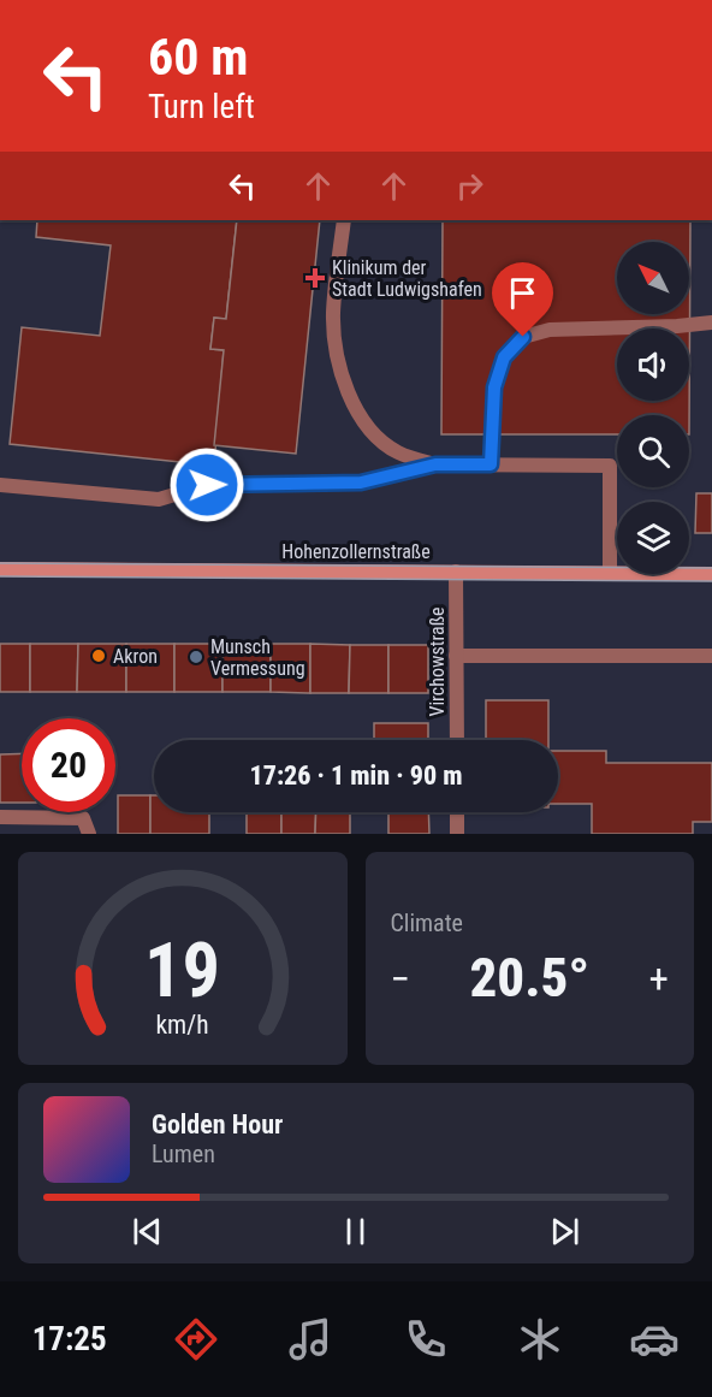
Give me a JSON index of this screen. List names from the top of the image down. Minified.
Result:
{"streets":{"street":["Hohenzollernstraße","Virchowstraße"]},"crossings":[["Hohenzollernstraße","Virchowstraße"]],"places":{"health":["Klinikum der Stadt Ludwigshafen"],"other":["Akron","Munsch Vermessung"]},"north":"top left","page":{"turn":["60 m","Turn left"],"limit":"20","trip":"17:26 · 1 min · 90 m","tile":"Climate","heat":["−","20.5°","+"],"song":["Golden Hour","Lumen"],"tabs":"17:25","gauge":["19","km/h"]}}
